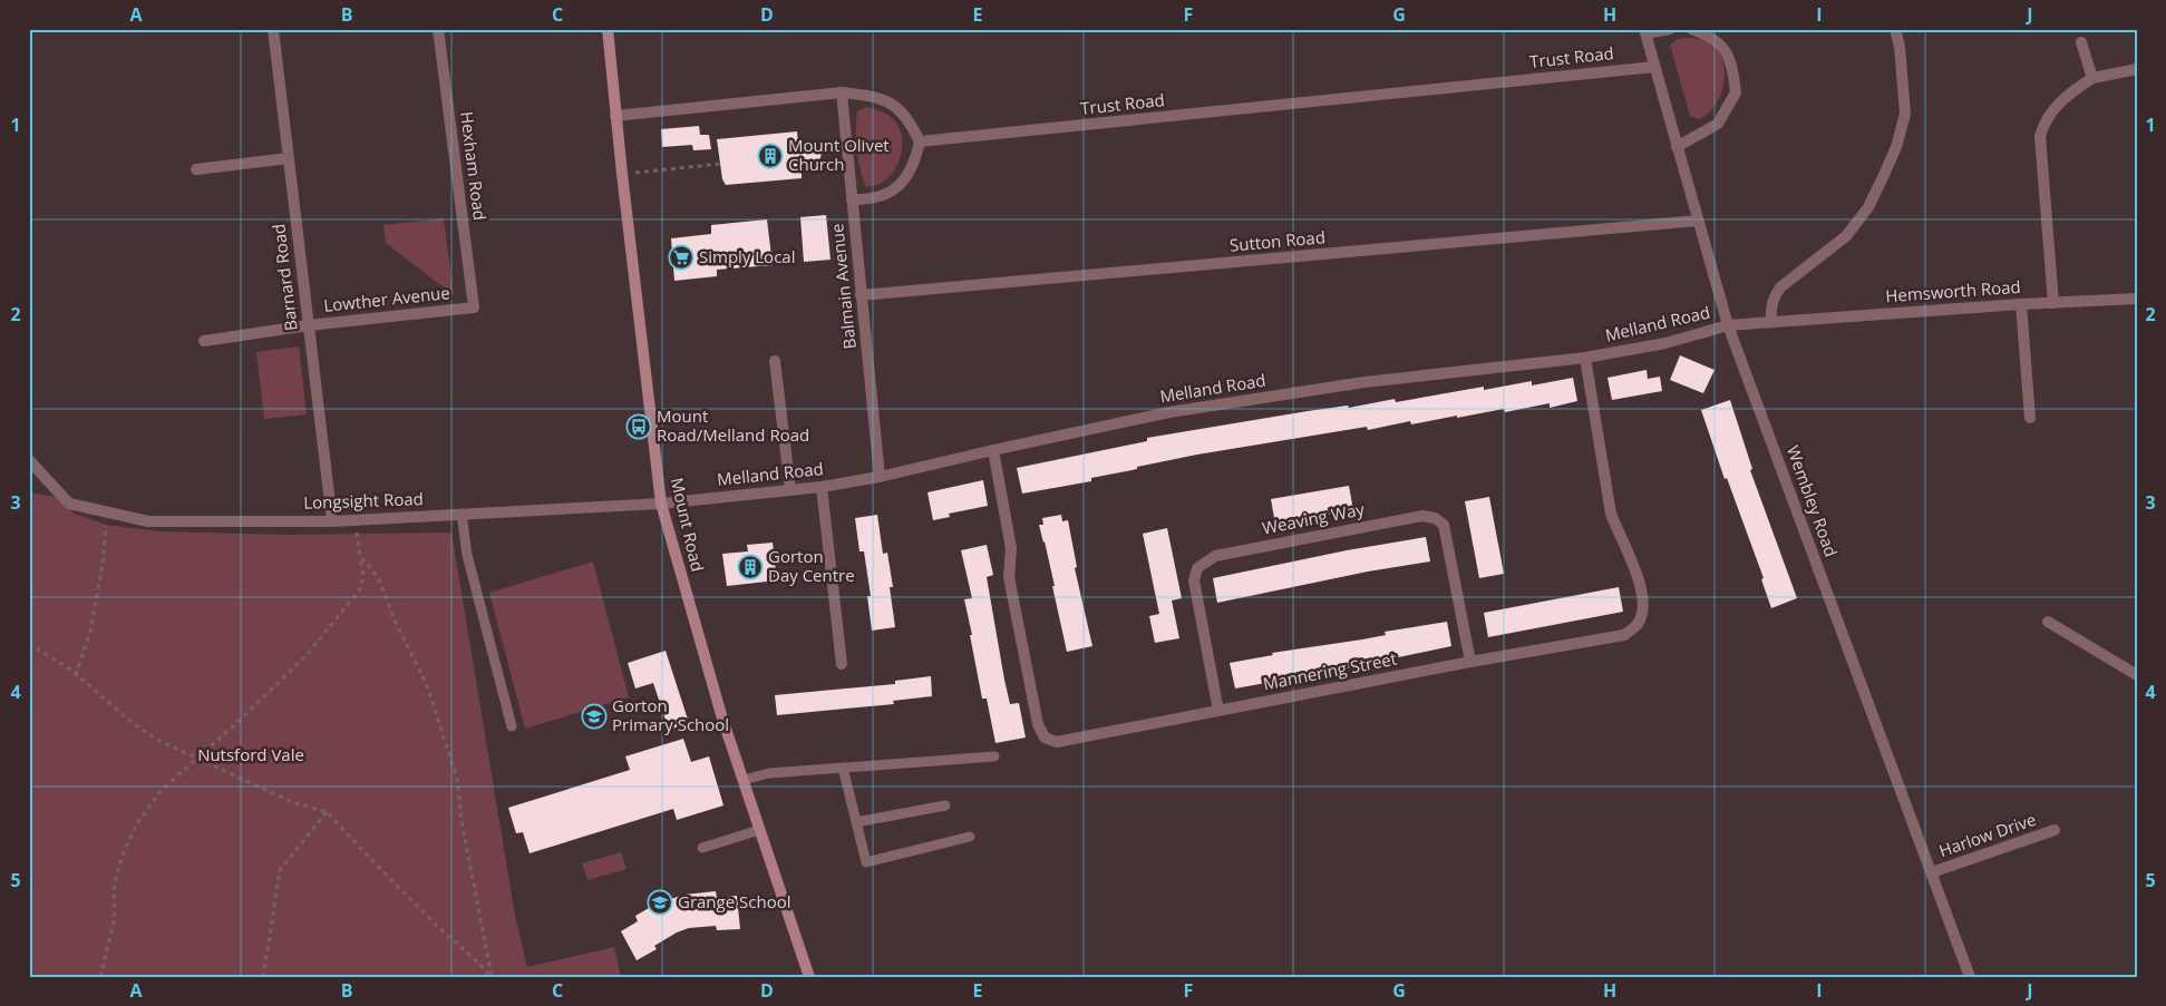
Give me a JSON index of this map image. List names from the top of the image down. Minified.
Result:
{"streets":{"main road":["Mount Road"],"street":["Trust Road","Hexham Road","Sutton Road","Barnard Road","Balmain Avenue","Hemsworth Road","Lowther Avenue","Melland Road","Longsight Road","Wembley Road","Weaving Way","Mannering Street","Harlow Drive"]},"crossings":[["Trust Road","Wembley Road"],["Hexham Road","Lowther Avenue"],["Sutton Road","Balmain Avenue"],["Sutton Road","Wembley Road"],["Barnard Road","Lowther Avenue"],["Barnard Road","Longsight Road"],["Balmain Avenue","Melland Road"],["Hemsworth Road","Melland Road"],["Melland Road","Longsight Road"],["Melland Road","Wembley Road"],["Melland Road","Mount Road"],["Melland Road","Mannering Street"],["Longsight Road","Mount Road"],["Wembley Road","Harlow Drive"],["Weaving Way","Mannering Street"]],"parks":["Nutsford Vale"],"places":{"building":["Mount Olivet Church","Gorton Day Centre"],"supermarket":["Simply Local"],"bus stop":["Mount Road/Melland Road"],"school or university":["Gorton Primary School","Grange School"]},"grid":{"columns":["A","B","C","D","E","F","G","H","I","J"],"rows":["1","2","3","4","5"]}}
